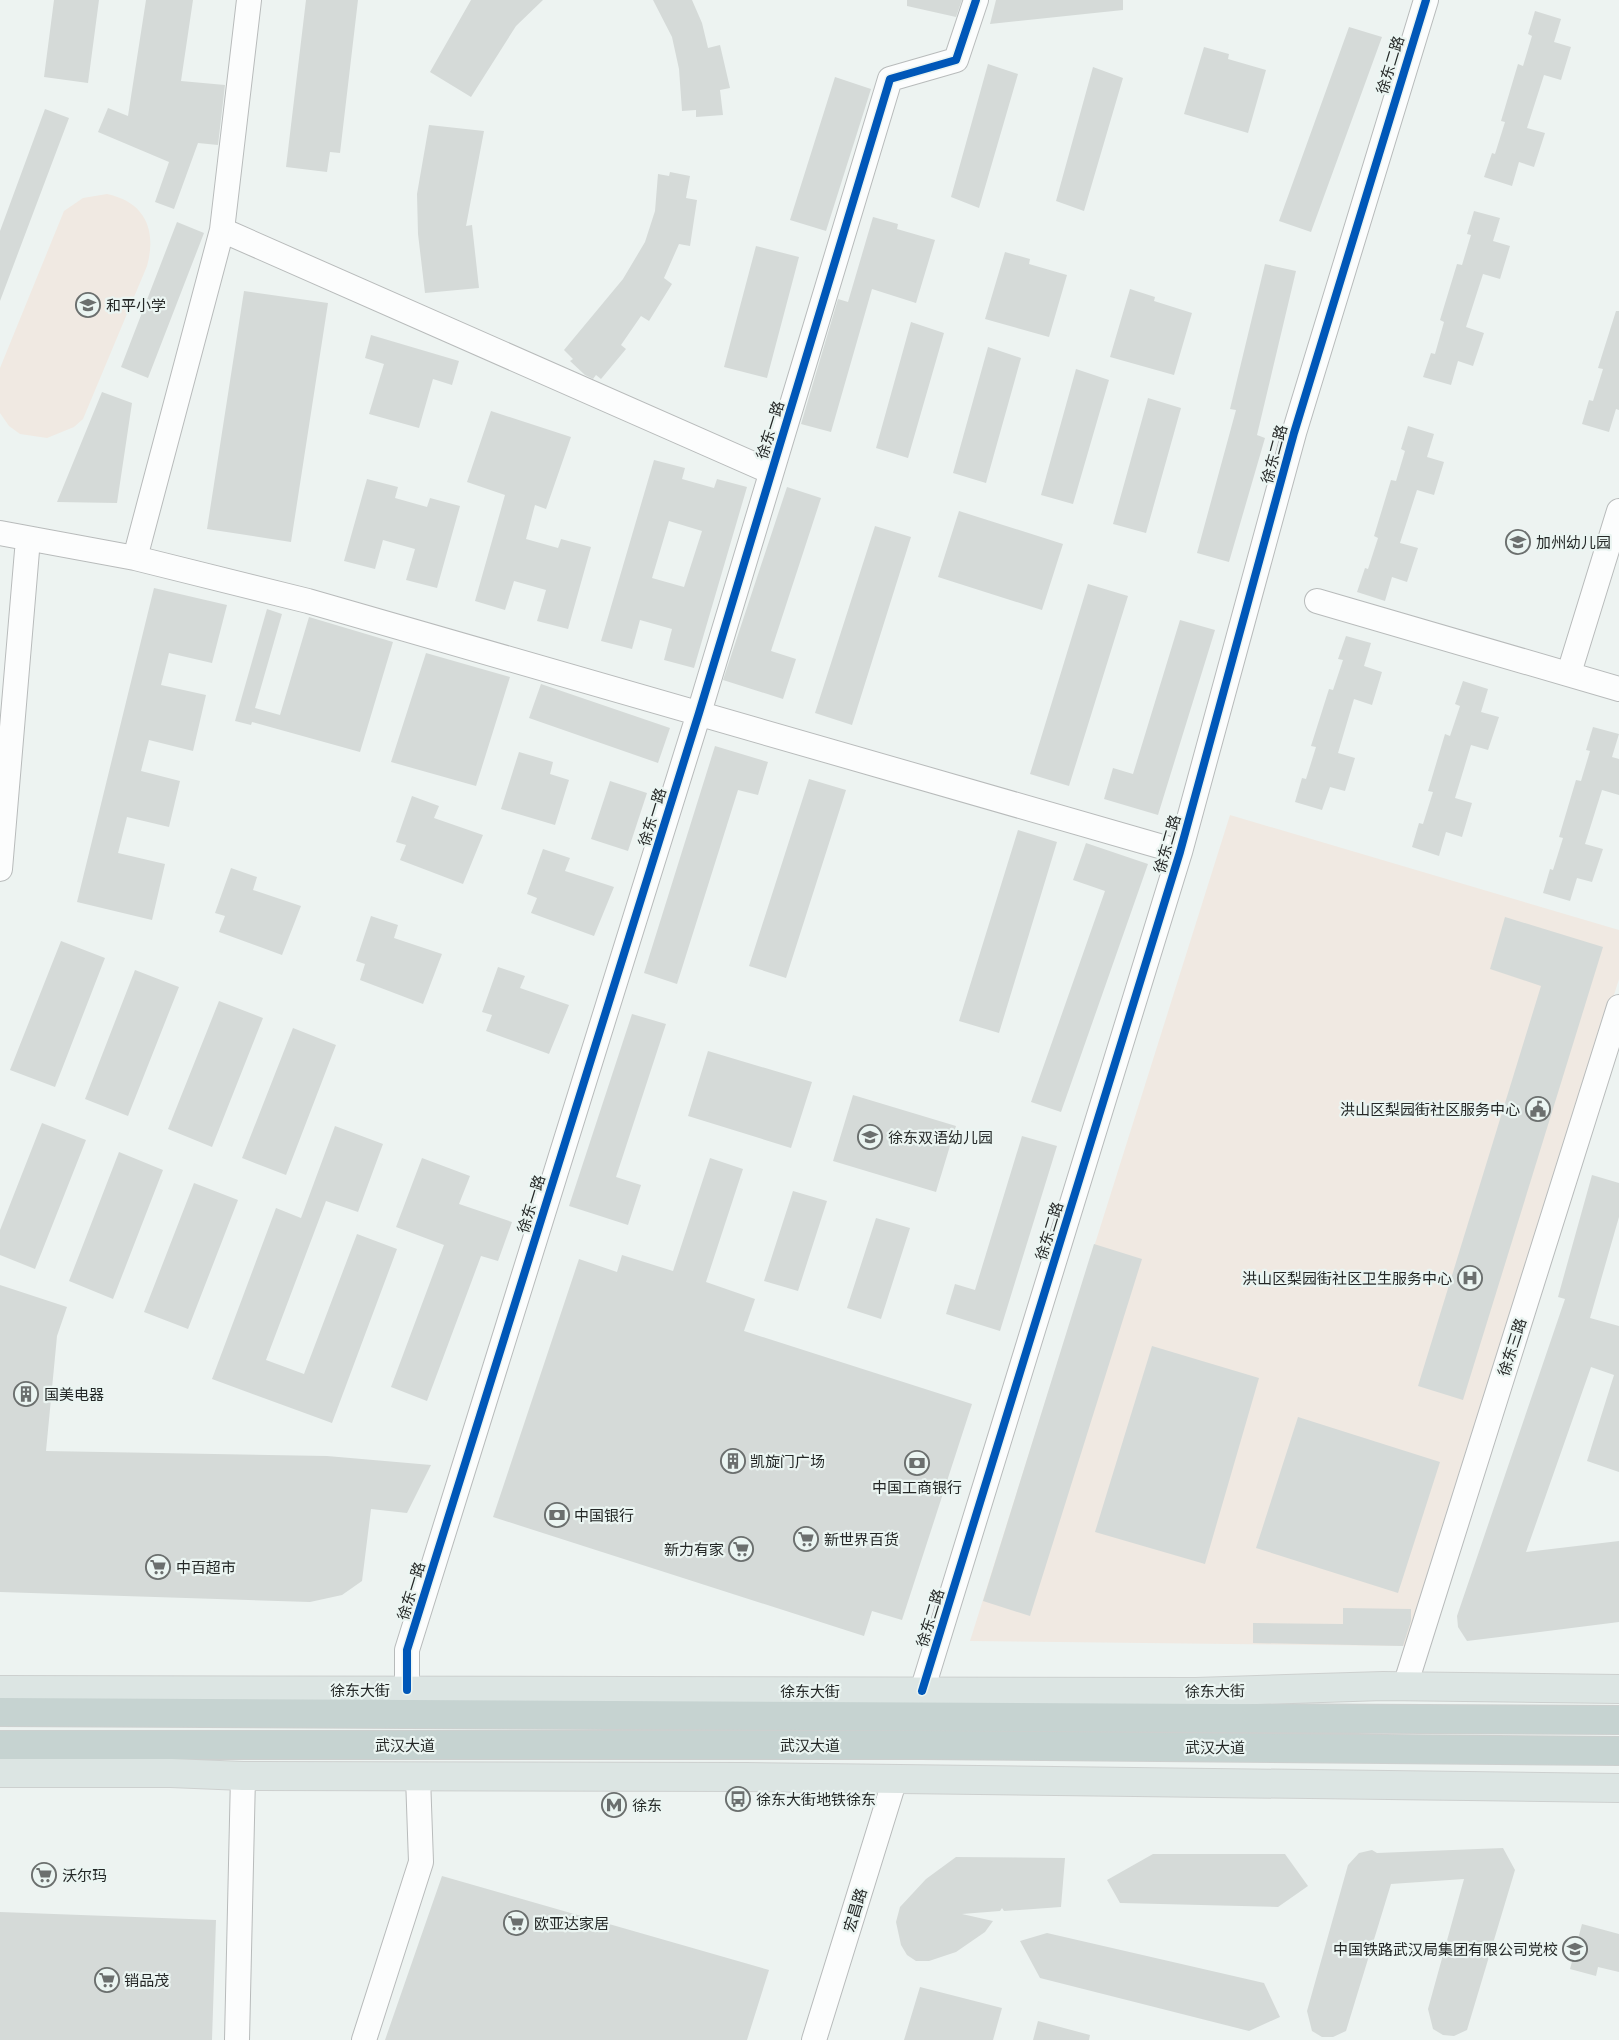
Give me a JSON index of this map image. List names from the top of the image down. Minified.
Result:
{"streets":{"highway":["武汉大道"],"main road":["徐东大街"],"street":["徐东二路","徐东一路","徐东三路","宏昌路"]},"crossings":[["徐东二路","徐东大街"],["徐东一路","徐东大街"],["徐东三路","徐东大街"]],"places":{"school or university":["和平小学","加州幼儿园","徐东双语幼儿园","中国铁路武汉局集团有限公司党校"],"public building":["洪山区梨园街社区服务中心"],"hospital":["洪山区梨园街社区卫生服务中心"],"building":["国美电器","凯旋门广场"],"bank":["中国工商银行","中国银行"],"supermarket":["新世界百货","新力有家","中百超市","沃尔玛","欧亚达家居","销品茂"],"bus stop":["徐东大街地铁徐东"],"metro station":["徐东"]}}
